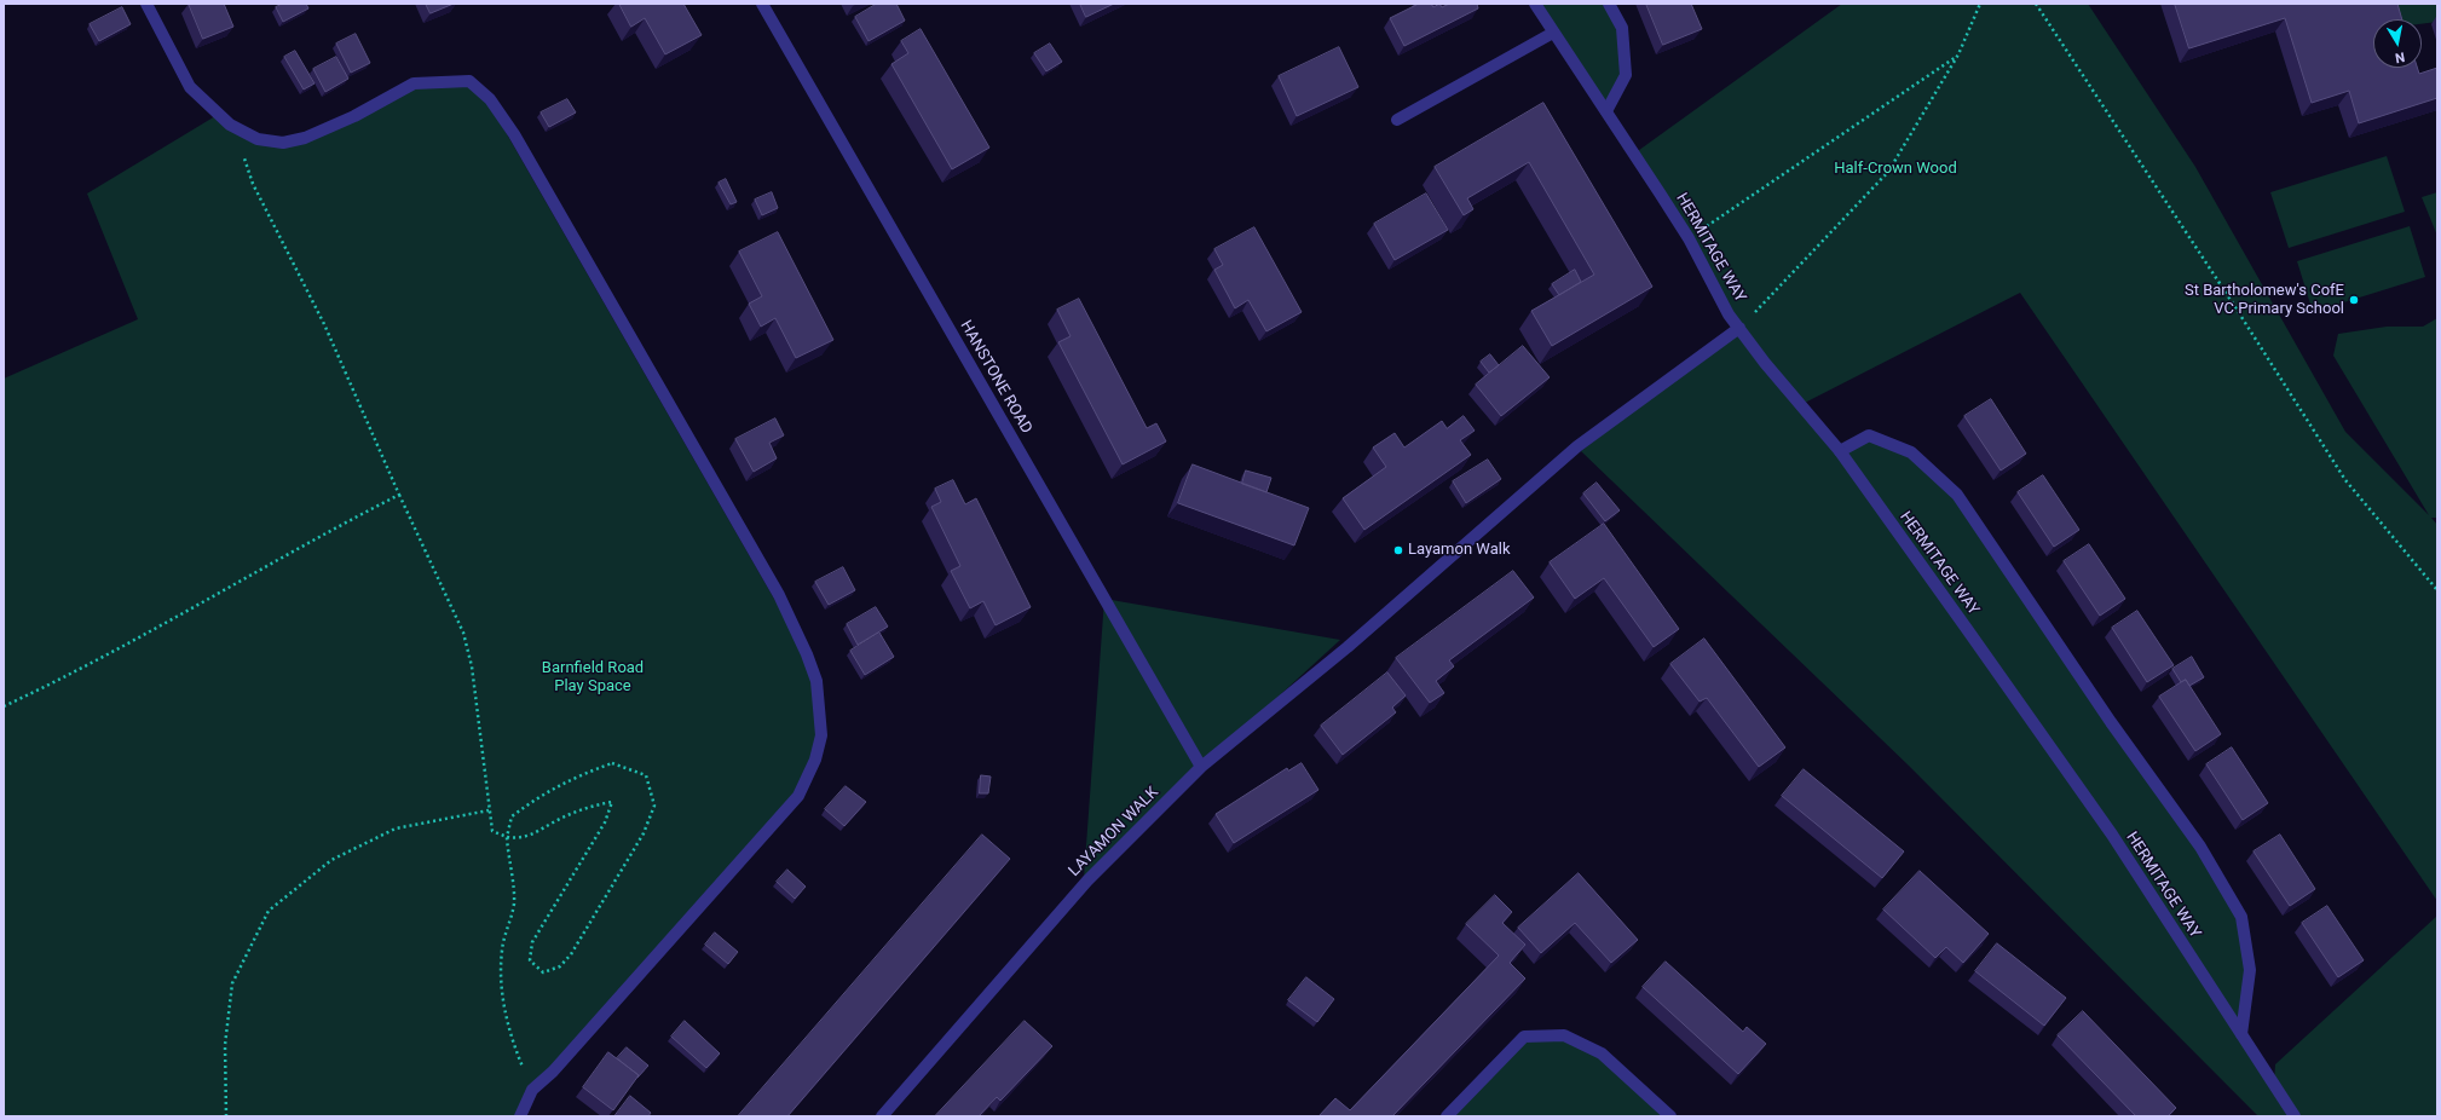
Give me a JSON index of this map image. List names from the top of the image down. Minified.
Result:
{"streets":{"street":["HERMITAGE WAY","HANSTONE ROAD","LAYAMON WALK"]},"crossings":[["HERMITAGE WAY","LAYAMON WALK"],["HANSTONE ROAD","LAYAMON WALK"]],"parks":["Half-Crown Wood","Barnfield Road Play Space"],"places":["St Bartholomew's CofE VC Primary School","Layamon Walk"],"north":"bottom"}
